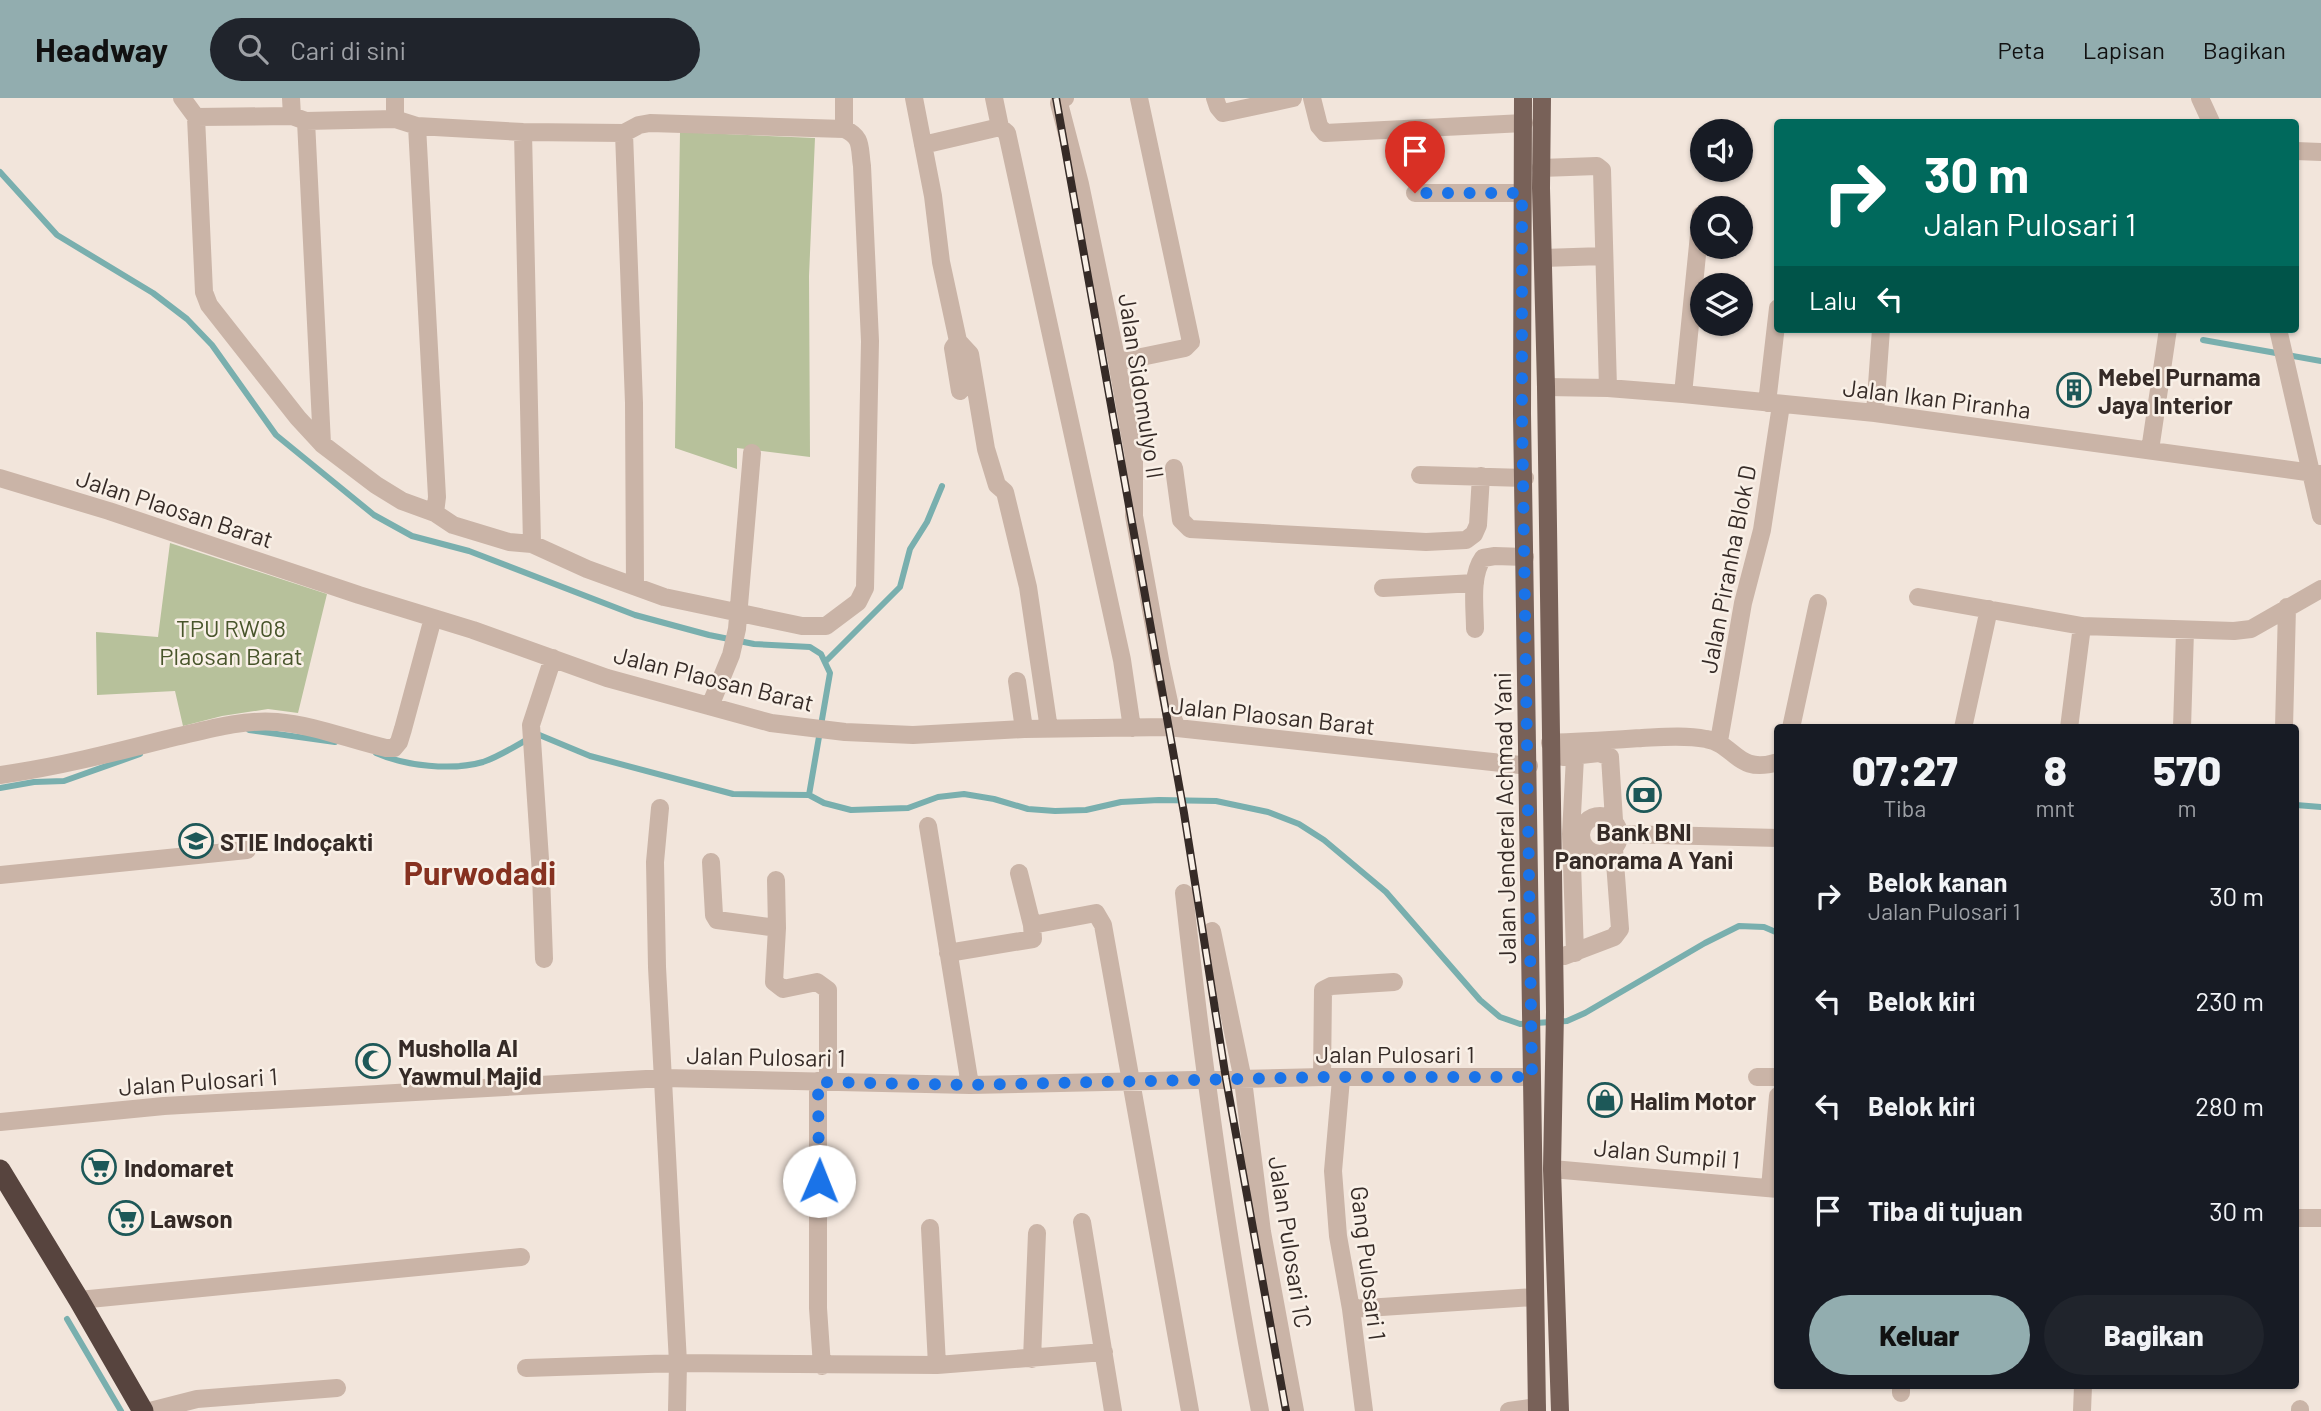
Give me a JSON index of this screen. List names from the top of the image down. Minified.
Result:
{"streets":{"main road":["Jalan Jenderal Achmad Yani"],"street":["Jalan Sidomulyo II","Jalan Ikan Piranha","Jalan Plaosan Barat","Jalan Piranha Blok D","Jalan Pulosari 1","Jalan Sumpil 1","Jalan Pulosari 1C","Gang Pulosari 1"]},"crossings":[["Jalan Sidomulyo II","Jalan Plaosan Barat"],["Jalan Ikan Piranha","Jalan Piranha Blok D"],["Jalan Ikan Piranha","Jalan Jenderal Achmad Yani"],["Jalan Plaosan Barat","Jalan Jenderal Achmad Yani"],["Jalan Jenderal Achmad Yani","Jalan Pulosari 1"],["Jalan Jenderal Achmad Yani","Jalan Sumpil 1"],["Jalan Pulosari 1","Jalan Pulosari 1C"],["Jalan Pulosari 1","Gang Pulosari 1"]],"districts":["Purwodadi"],"parks":["TPU RW08 Plaosan Barat"],"places":{"building":["Mebel Purnama Jaya Interior"],"bank":["Bank BNI Panorama A Yani"],"school or university":["STIE Indoçakti"],"mosque":["Musholla Al Yawmul Majid"],"shop":["Halim Motor"],"supermarket":["Indomaret","Lawson"]},"page":{"header":"Headway","search":"Cari di sini","nav":["Peta","Lapisan","Bagikan"],"turn":["30 m","Jalan Pulosari 1"],"then":"Lalu","eta":["07:27","Tiba","8","mnt","570","m"],"list":[{"name":"Belok kanan","note":"Jalan Pulosari 1","value":"30 m"},{"name":"Belok kiri","value":"230 m"},{"name":"Belok kiri","value":"280 m"},{"name":"Tiba di tujuan","value":"30 m"}],"buttons":["Keluar","Bagikan"]}}
